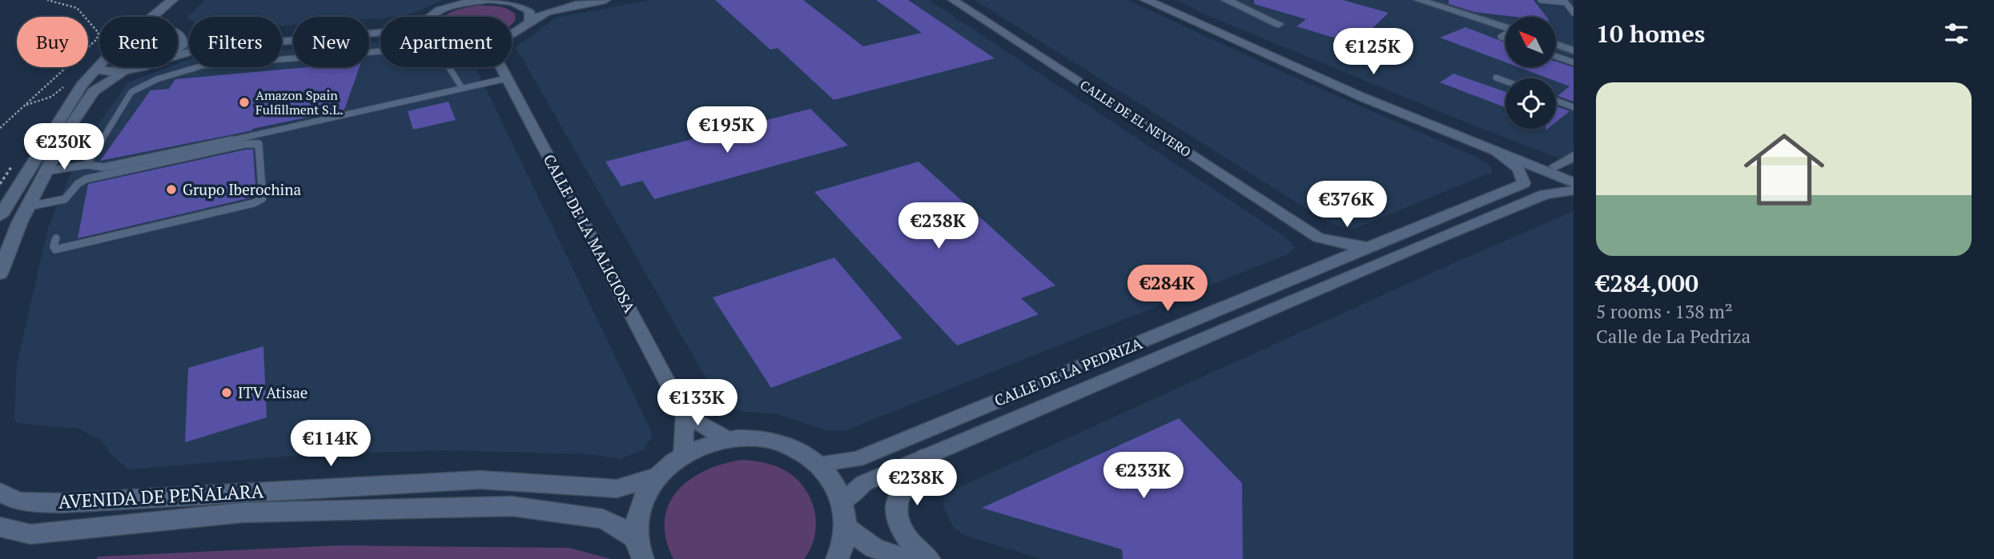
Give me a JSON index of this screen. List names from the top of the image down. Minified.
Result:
{"streets":{"street":["CALLE DE EL NEVERO","CALLE DE LA MALICIOSA","CALLE DE LA PEDRIZA","AVENIDA DE PEÑALARA"]},"crossings":[["CALLE DE EL NEVERO","CALLE DE LA PEDRIZA"]],"places":["Amazon Spain Fulfillment S.L.","Grupo Iberochina","ITV Atisae"],"north":"top left","page":{"heading":"10 homes","chip":["Buy","Rent","Filters","New","Apartment"],"price":["€125K","€195K","€230K","€376K","€238K","€284K","€133K","€114K","€233K","€238K"],"list":[{"name":"€284,000","note":"5 rooms · 138 m² · Calle de La Pedriza"}]}}
